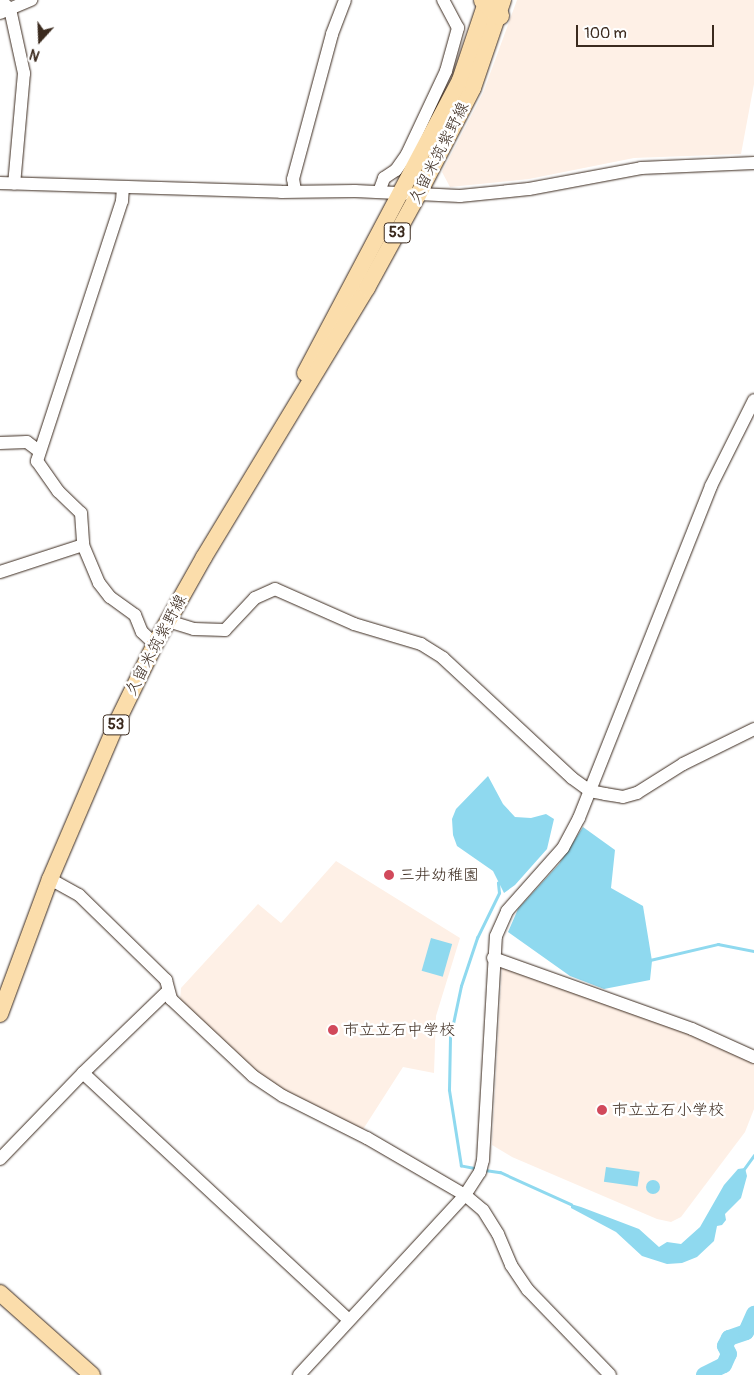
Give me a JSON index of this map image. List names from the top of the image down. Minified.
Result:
{"streets":{"main road":["久留米筑紫野線","53"]},"places":["三井幼稚園","市立立石中学校","市立立石小学校"],"scale_bar":"100 m","north":"bottom"}
